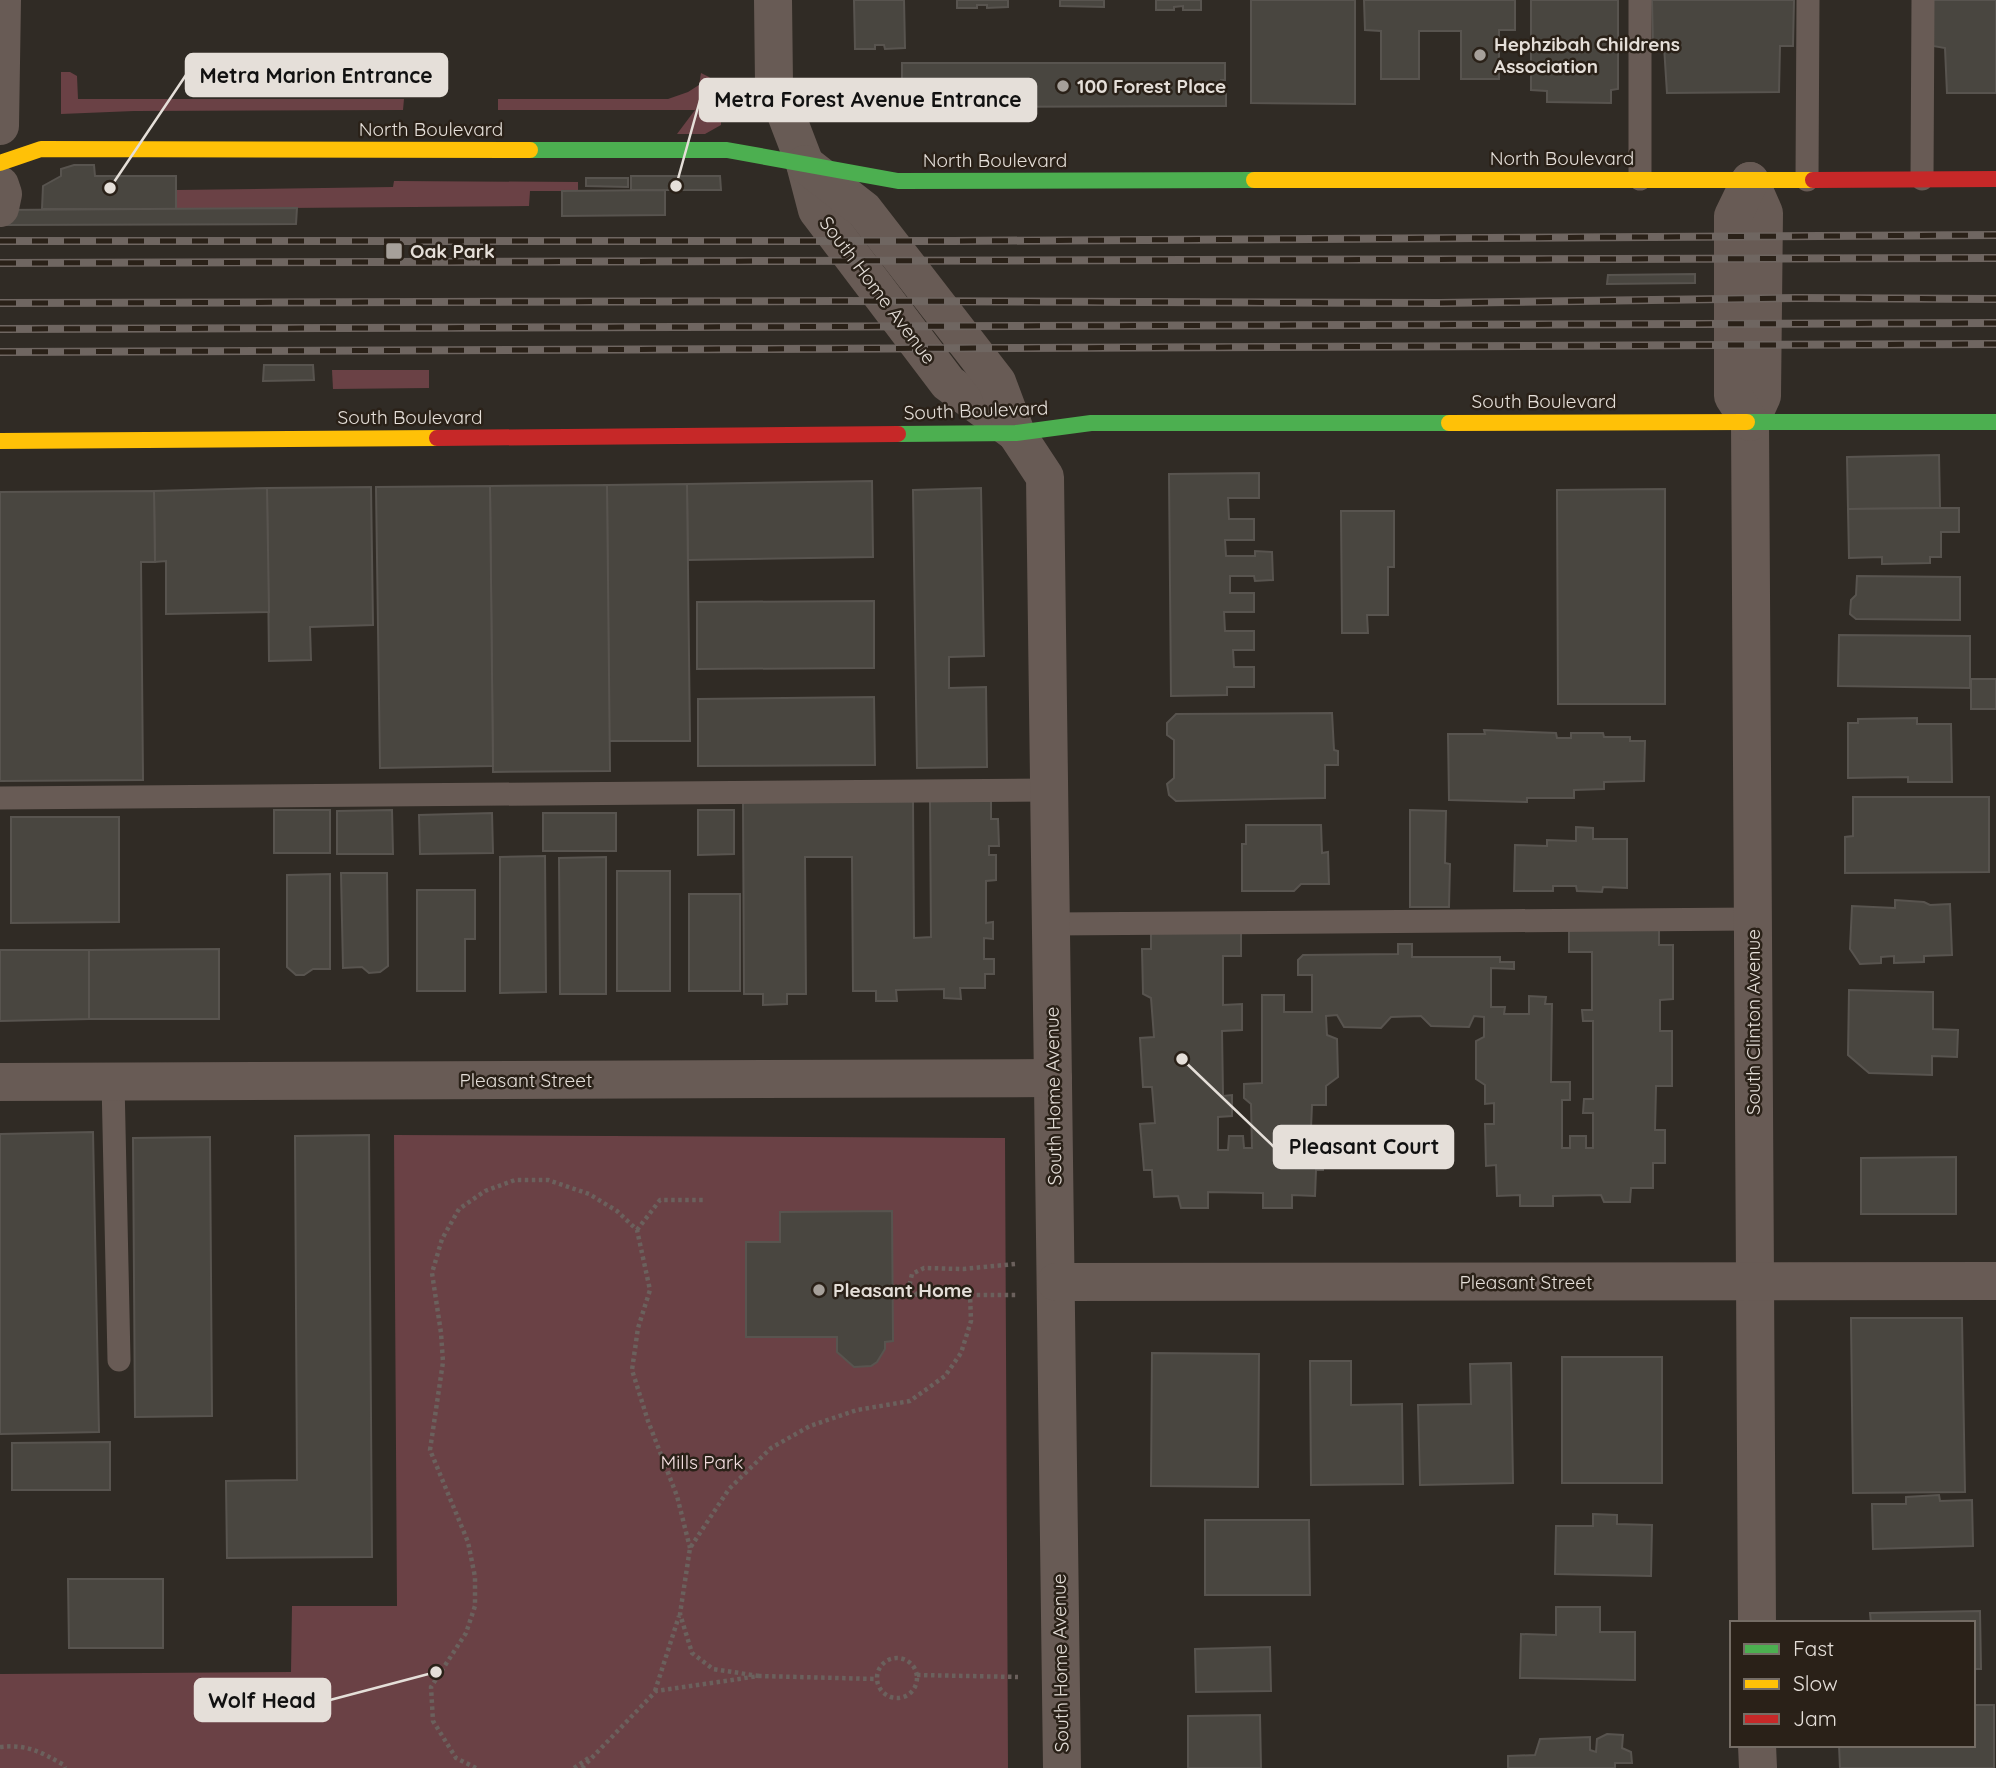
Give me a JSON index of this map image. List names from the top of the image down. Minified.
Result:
{"streets":{"street":["North Boulevard","South Home Avenue","South Boulevard","South Clinton Avenue","Pleasant Street"]},"crossings":[["North Boulevard","South Home Avenue"],["South Home Avenue","South Boulevard"],["South Home Avenue","Pleasant Street"],["South Boulevard","South Clinton Avenue"],["South Clinton Avenue","Pleasant Street"]],"parks":["Mills Park"],"places":{"other":["Hephzibah Childrens Association","100 Forest Place","Metra Forest Avenue Entrance","Metra Marion Entrance","Pleasant Court","Pleasant Home","Wolf Head"],"transit":["Oak Park"]},"legend":["Fast","Slow","Jam"]}
